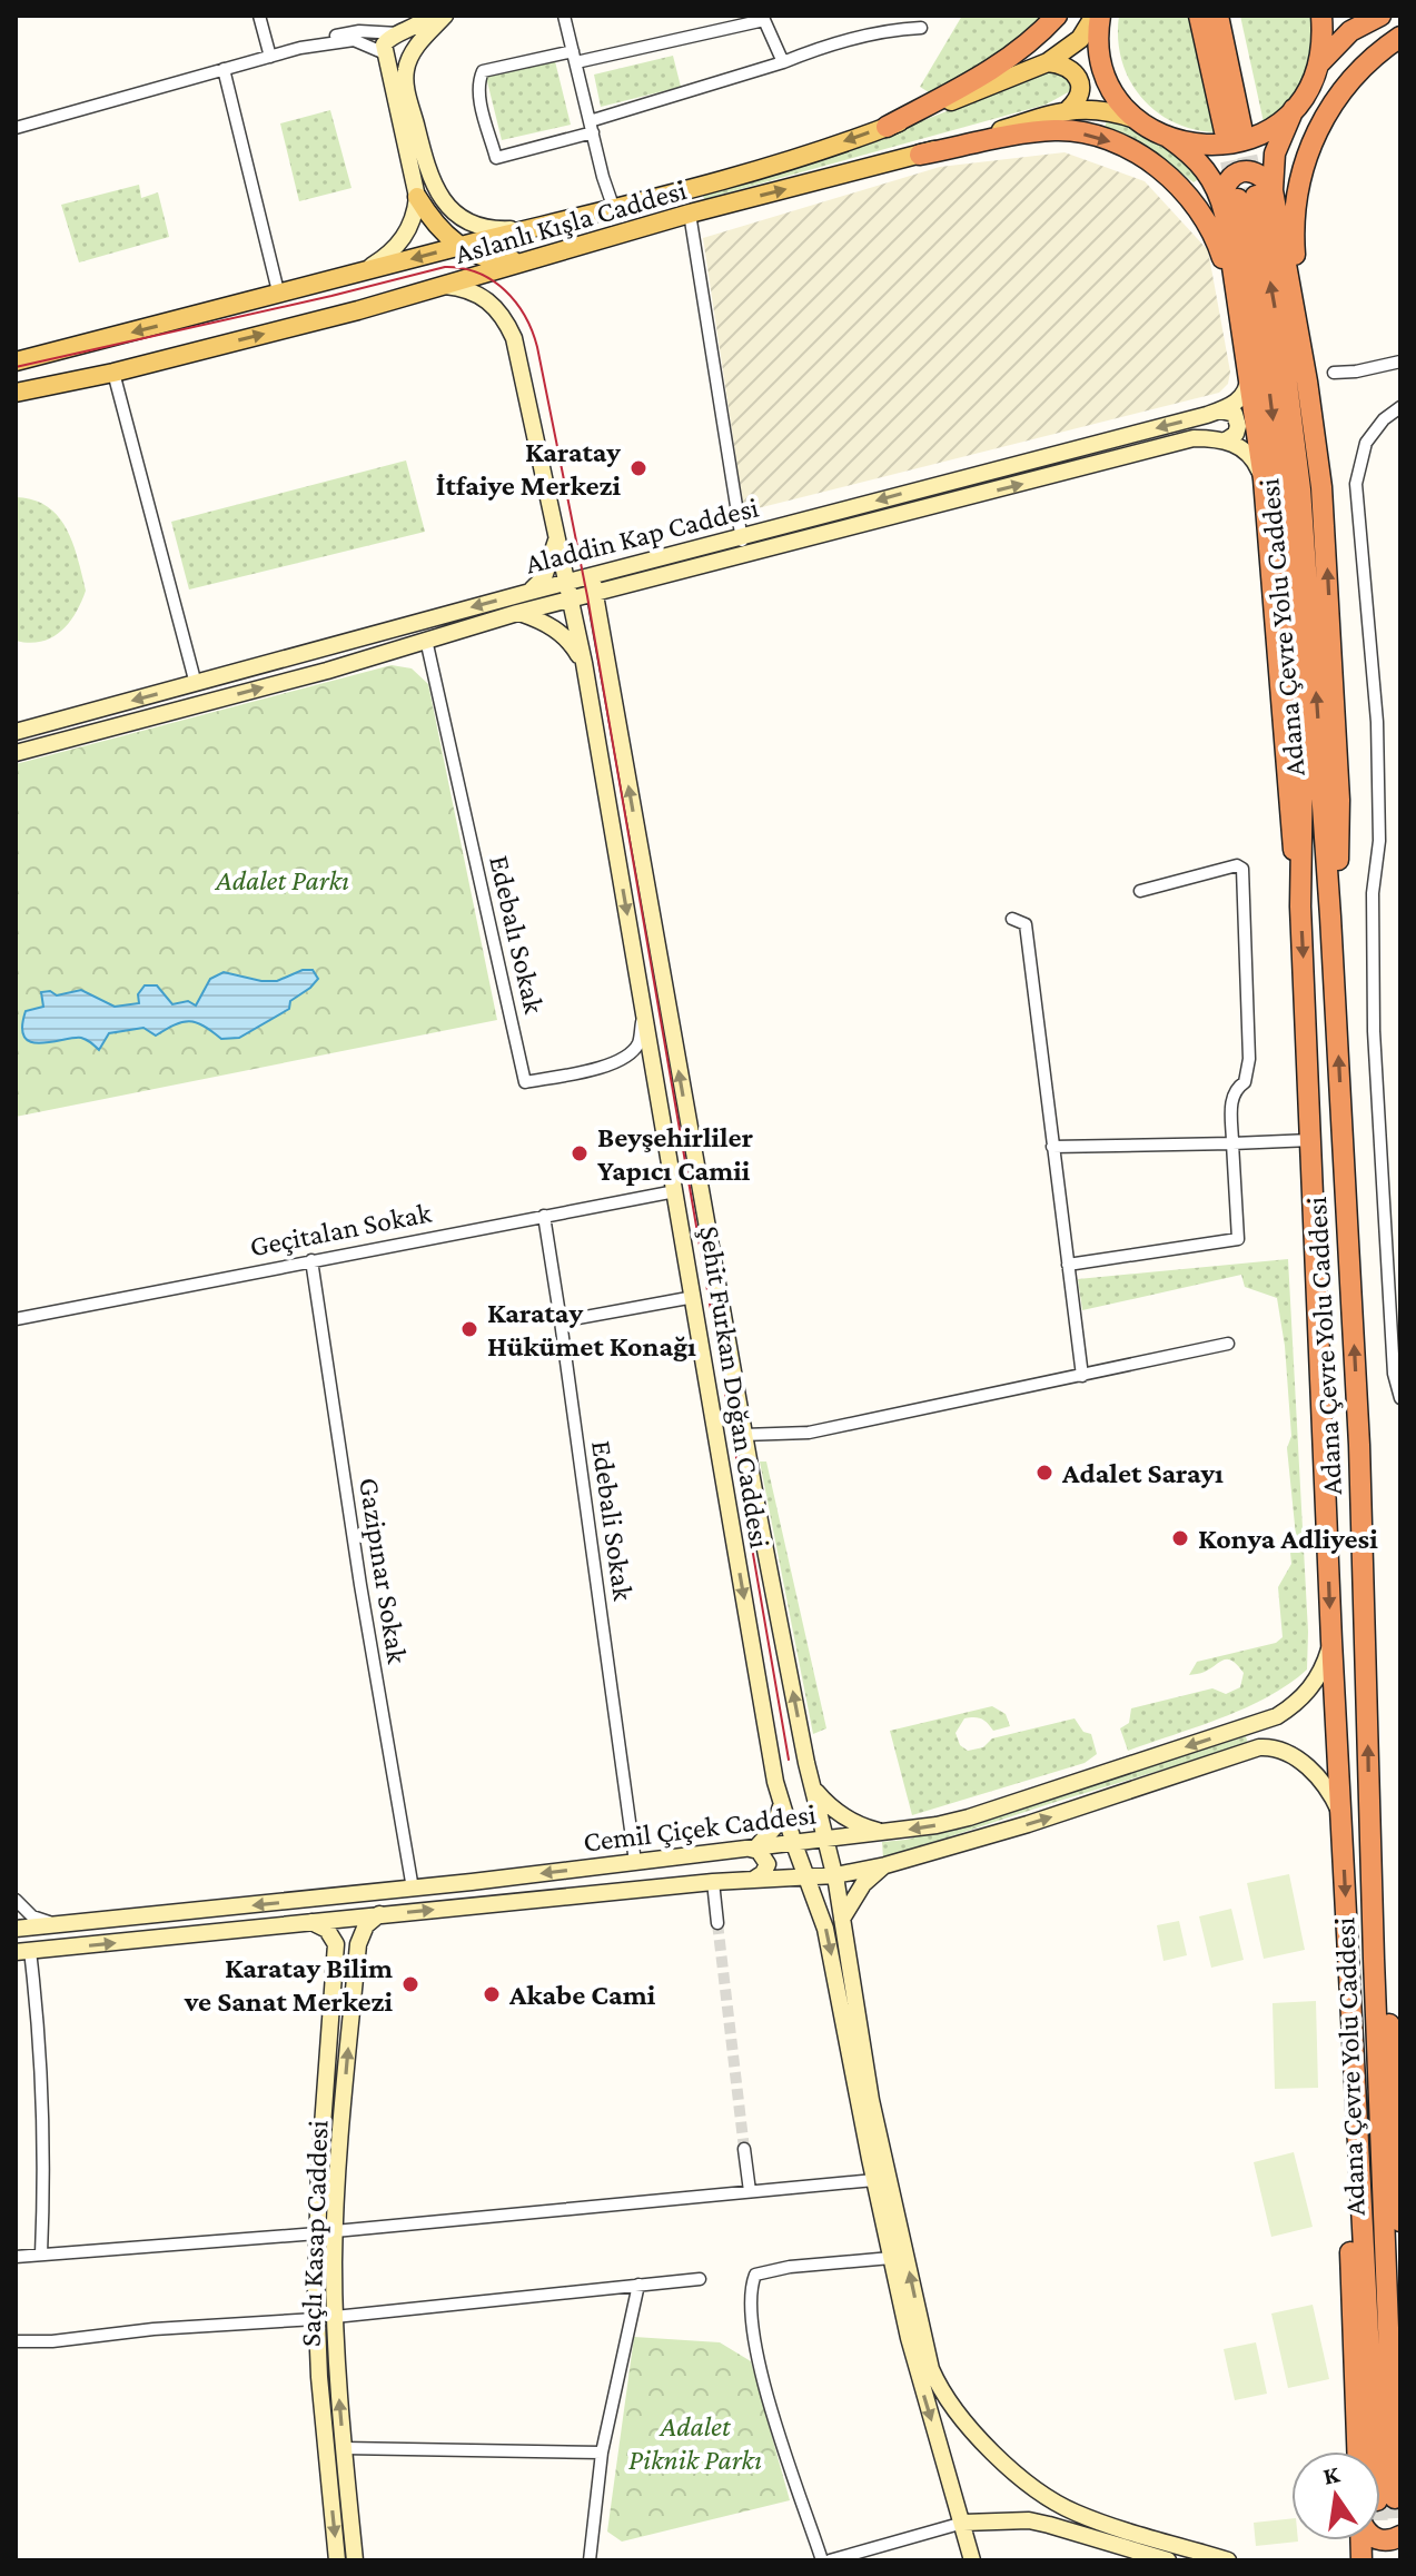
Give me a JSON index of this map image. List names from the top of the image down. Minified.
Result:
{"streets":{"highway":["Adana Çevre Yolu Caddesi"],"main road":["Aslanlı Kışla Caddesi"],"street":["Aladdin Kap Caddesi","Edebalı Sokak","Geçitalan Sokak","Şehit Furkan Doğan Caddesi","Edebali Sokak","Gazipınar Sokak","Cemil Çiçek Caddesi","Saçlı Kasap Caddesi"]},"crossings":[["Aslanlı Kışla Caddesi","Şehit Furkan Doğan Caddesi"],["Aladdin Kap Caddesi","Edebalı Sokak"],["Aladdin Kap Caddesi","Şehit Furkan Doğan Caddesi"],["Adana Çevre Yolu Caddesi","Cemil Çiçek Caddesi"],["Edebalı Sokak","Şehit Furkan Doğan Caddesi"],["Geçitalan Sokak","Şehit Furkan Doğan Caddesi"],["Geçitalan Sokak","Edebali Sokak"],["Geçitalan Sokak","Gazipınar Sokak"],["Şehit Furkan Doğan Caddesi","Cemil Çiçek Caddesi"],["Edebali Sokak","Cemil Çiçek Caddesi"],["Gazipınar Sokak","Cemil Çiçek Caddesi"]],"parks":["Adalet Parkı","Adalet Piknik Parkı"],"places":["Karatay İtfaiye Merkezi","Beyşehirliler Yapıcı Camii","Karatay Hükümet Konağı","Adalet Sarayı","Konya Adliyesi","Karatay Bilim ve Sanat Merkezi","Akabe Cami"],"north":"top"}
